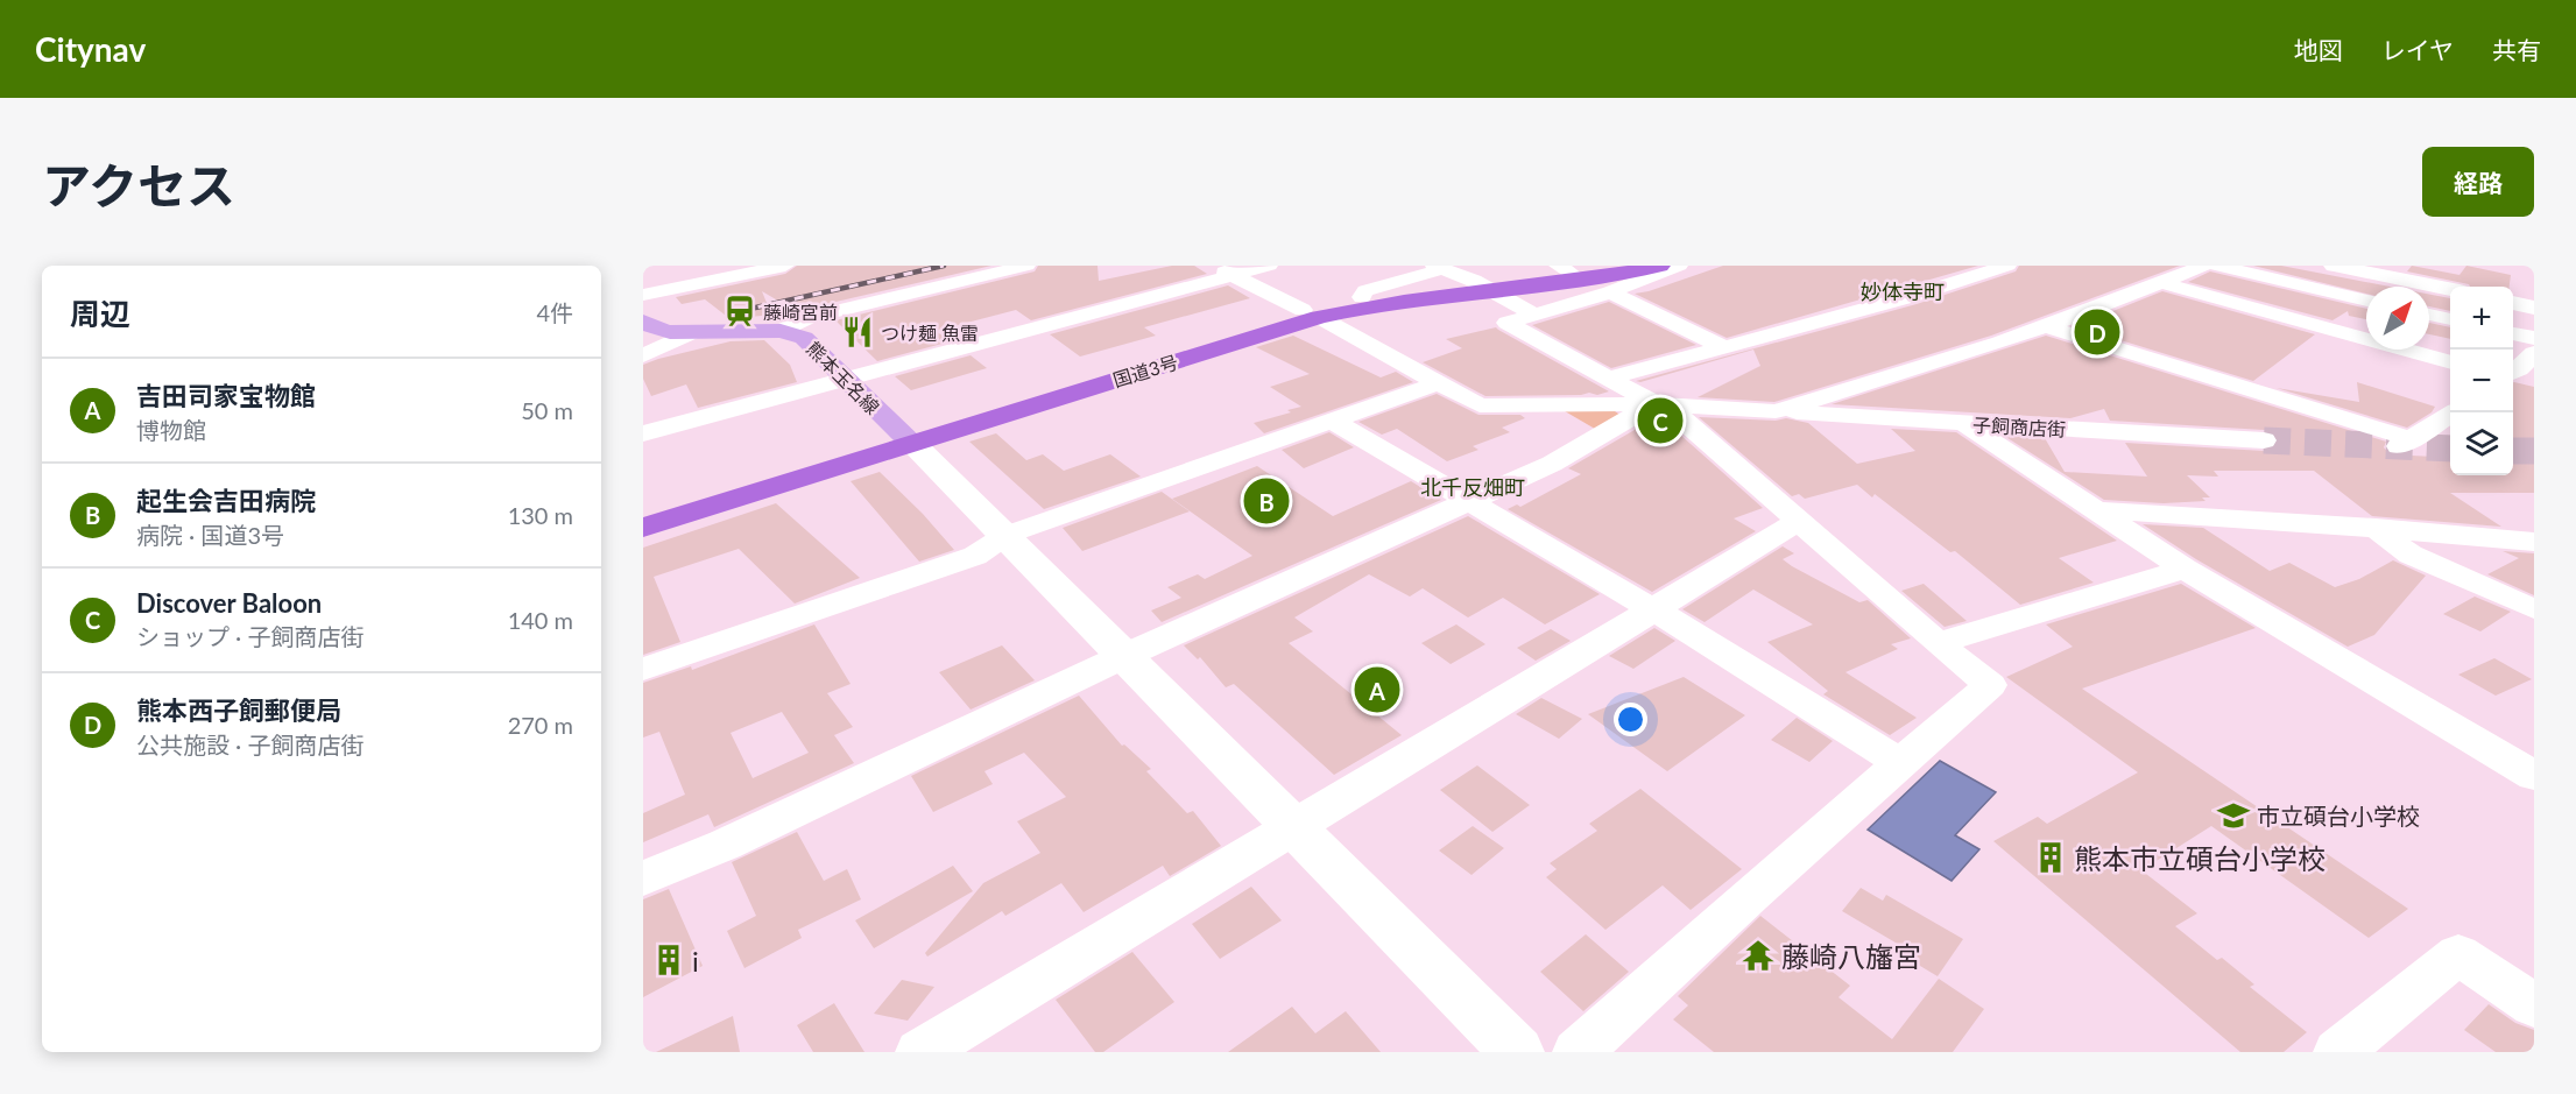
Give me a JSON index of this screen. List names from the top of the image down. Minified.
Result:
{"streets":{"highway":["国道3号"],"main road":["熊本玉名線"],"street":["子飼商店街"]},"crossings":[["国道3号","熊本玉名線"],["国道3号","子飼商店街"]],"districts":["妙体寺町","北千反畑町"],"places":{"station":["藤崎宮前"],"restaurant":["つけ麺 魚雷"],"school or university":["市立碩台小学校"],"building":["熊本市立碩台小学校","i"],"temple":["藤崎八旛宮"]},"north":"top right","page":{"header":"Citynav","nav":["地図","レイヤ","共有"],"title":"アクセス","buttons":"経路","heading":["周辺","4件"],"map_buttons":["+","−"],"pins":["D","C","B","A"],"list":[{"mark":"A","name":"吉田司家宝物館","note":"博物館","value":"50 m"},{"mark":"B","name":"起生会吉田病院","note":"病院 · 国道3号","value":"130 m"},{"mark":"C","name":"Discover Baloon","note":"ショップ · 子飼商店街","value":"140 m"},{"mark":"D","name":"熊本西子飼郵便局","note":"公共施設 · 子飼商店街","value":"270 m"}]}}
